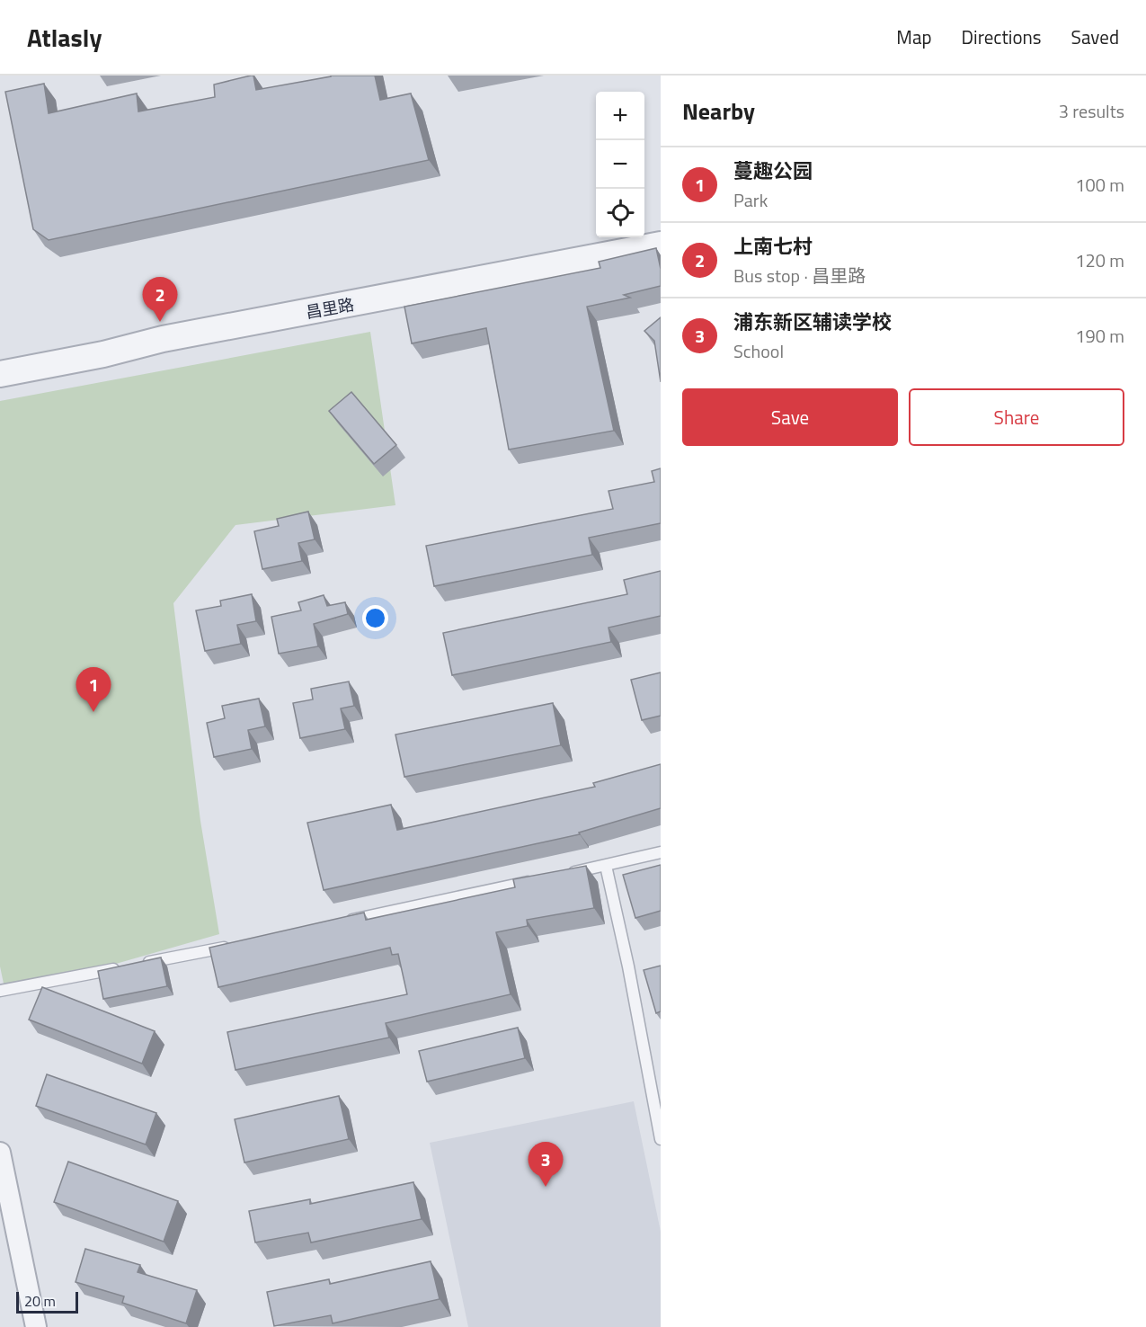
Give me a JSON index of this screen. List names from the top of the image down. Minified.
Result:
{"streets":{"street":["昌里路"]},"scale_bar":"20 m","page":{"header":"Atlasly","nav":["Map","Directions","Saved"],"heading":["Nearby","3 results"],"map_buttons":["+","−"],"list":[{"mark":"1","name":"蔓趣公园","note":"Park","value":"100 m"},{"mark":"2","name":"上南七村","note":"Bus stop · 昌里路","value":"120 m"},{"mark":"3","name":"浦东新区辅读学校","note":"School","value":"190 m"}],"pins":["2","1","3"],"buttons":["Save","Share"],"scale":"20 m"}}
